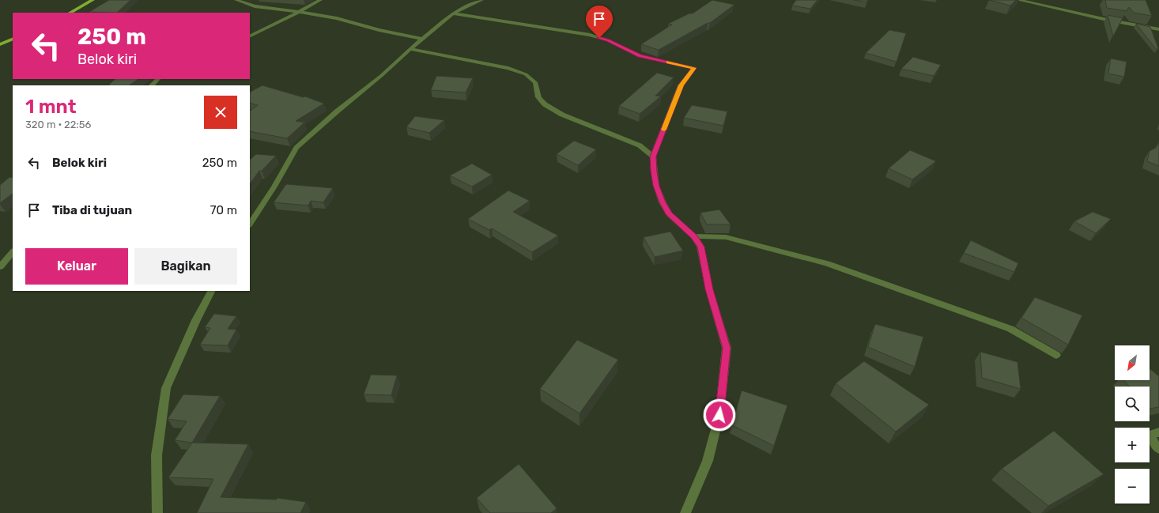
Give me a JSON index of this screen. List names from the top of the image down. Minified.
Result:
{"north":"bottom left","page":{"turn":["250 m","Belok kiri"],"heading":["1 mnt","320 m · 22:56"],"list":[{"name":"Belok kiri","value":"250 m"},{"name":"Tiba di tujuan","value":"70 m"}],"buttons":["Keluar","Bagikan"],"map_buttons":["+","−"]}}
